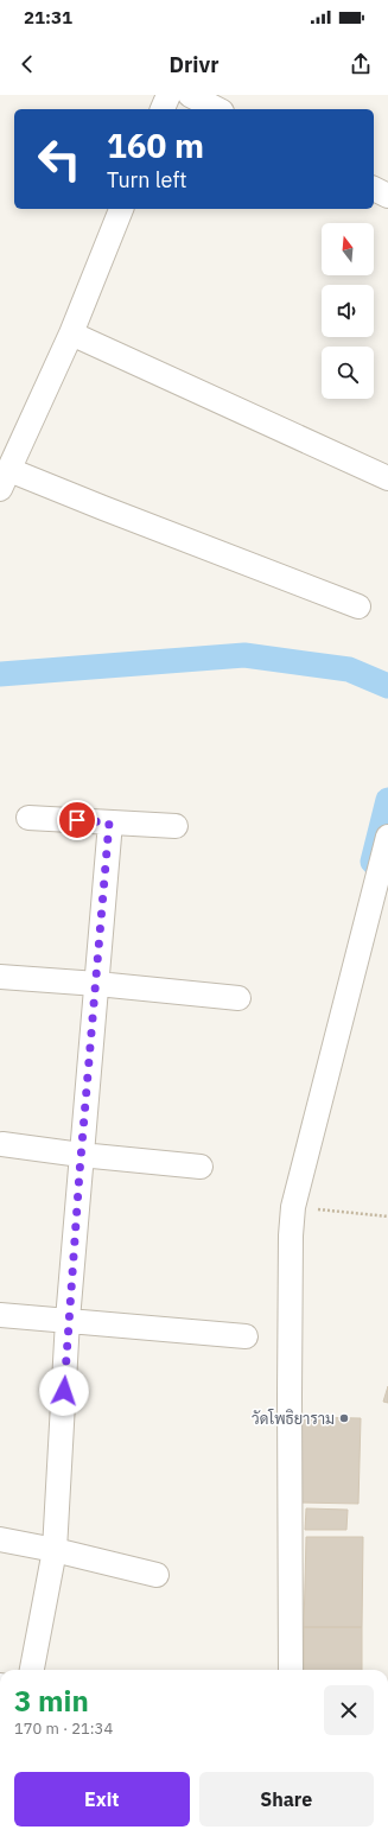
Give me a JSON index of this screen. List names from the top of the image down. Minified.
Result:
{"places":["วัดโพธิยาราม"],"north":"top","page":{"status":"21:31","header":"Drivr","turn":["160 m","Turn left"],"heading":["3 min","170 m · 21:34"],"buttons":["Exit","Share"]}}
